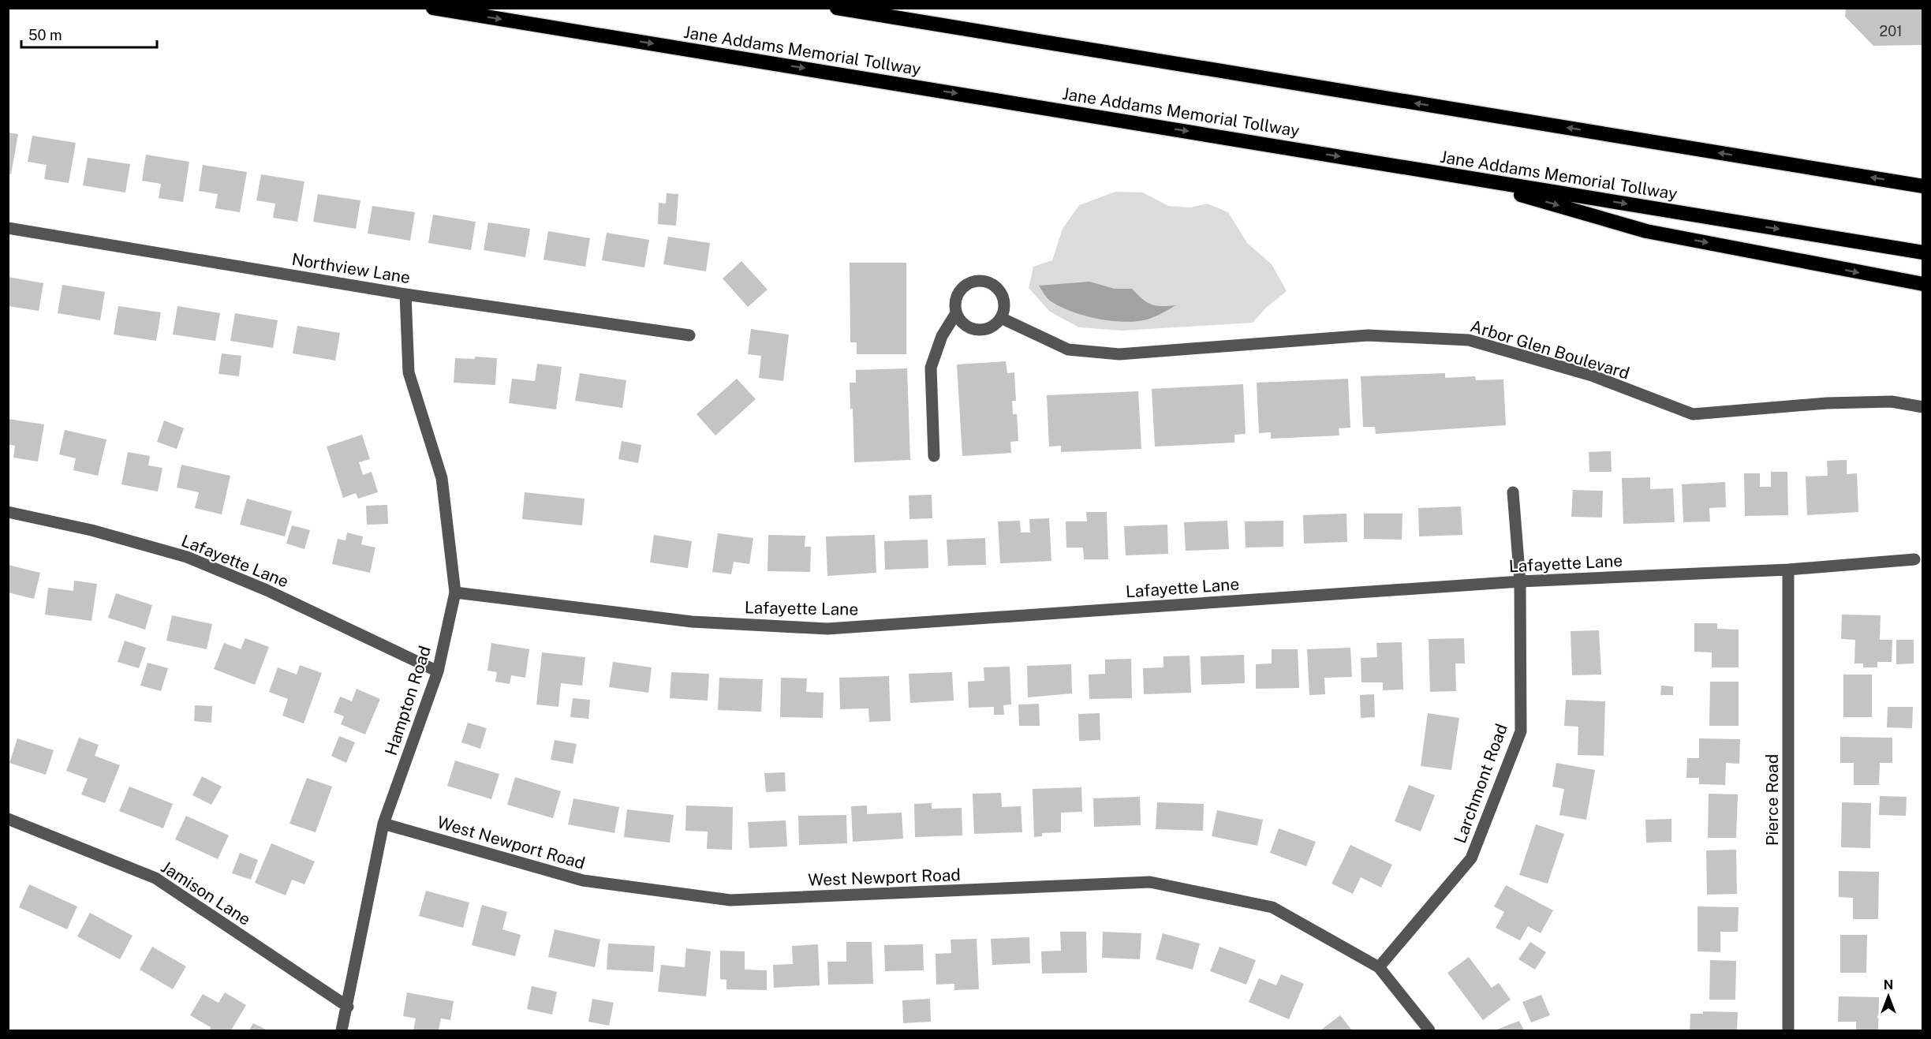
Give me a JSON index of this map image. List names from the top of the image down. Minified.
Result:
{"streets":{"highway":["Jane Addams Memorial Tollway"],"street":["Northview Lane","Arbor Glen Boulevard","Lafayette Lane","Hampton Road","Larchmont Road","Pierce Road","West Newport Road","Jamison Lane"]},"crossings":[["Northview Lane","Hampton Road"],["Lafayette Lane","Hampton Road"],["Lafayette Lane","Larchmont Road"],["Lafayette Lane","Pierce Road"],["Hampton Road","West Newport Road"],["Hampton Road","Jamison Lane"],["Larchmont Road","West Newport Road"]],"house_numbers":["201"],"scale_bar":"50 m","north":"top"}
